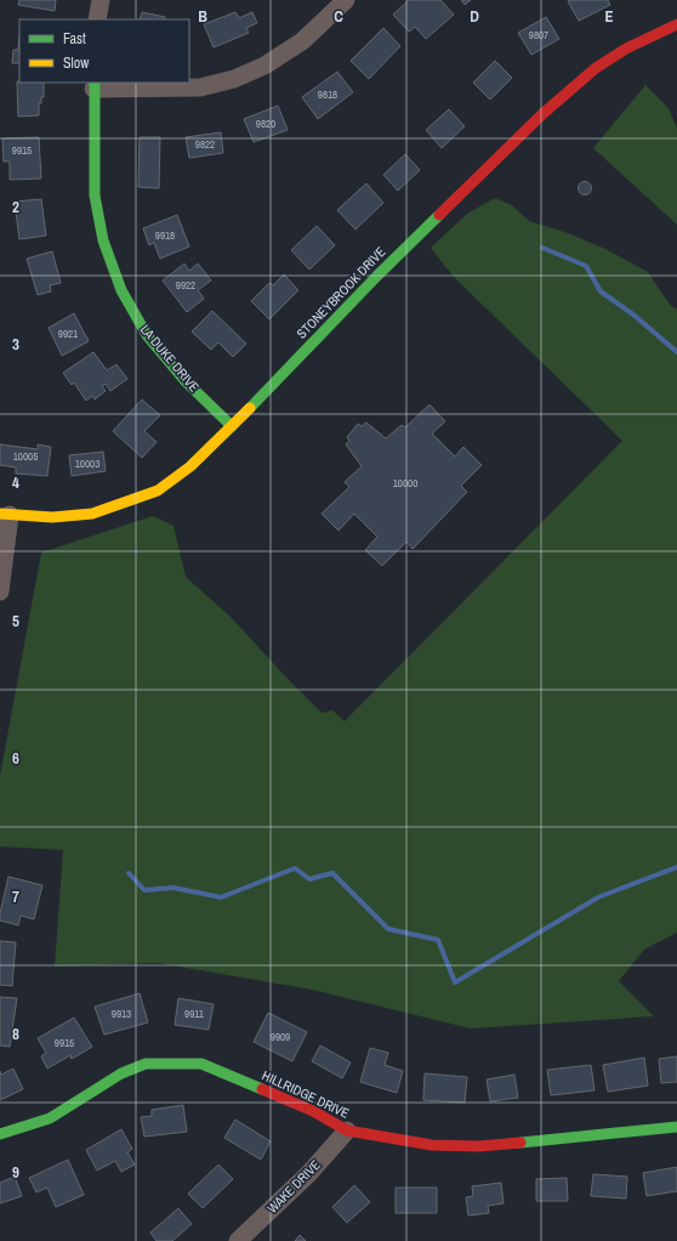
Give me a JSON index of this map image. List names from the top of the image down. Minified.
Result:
{"streets":{"street":["STONEYBROOK DRIVE","LA DUKE DRIVE","HILLRIDGE DRIVE","WAKE DRIVE"]},"crossings":[["STONEYBROOK DRIVE","LA DUKE DRIVE"],["HILLRIDGE DRIVE","WAKE DRIVE"]],"house_numbers":["9807","9818","9820","9822","9915","9918","9922","9921","10005","10003","10000","9913","9911","9909","9915"],"legend":["Fast","Slow"],"grid":{"columns":["B","C","D","E"],"rows":["2","3","4","5","6","7","8","9"]}}
